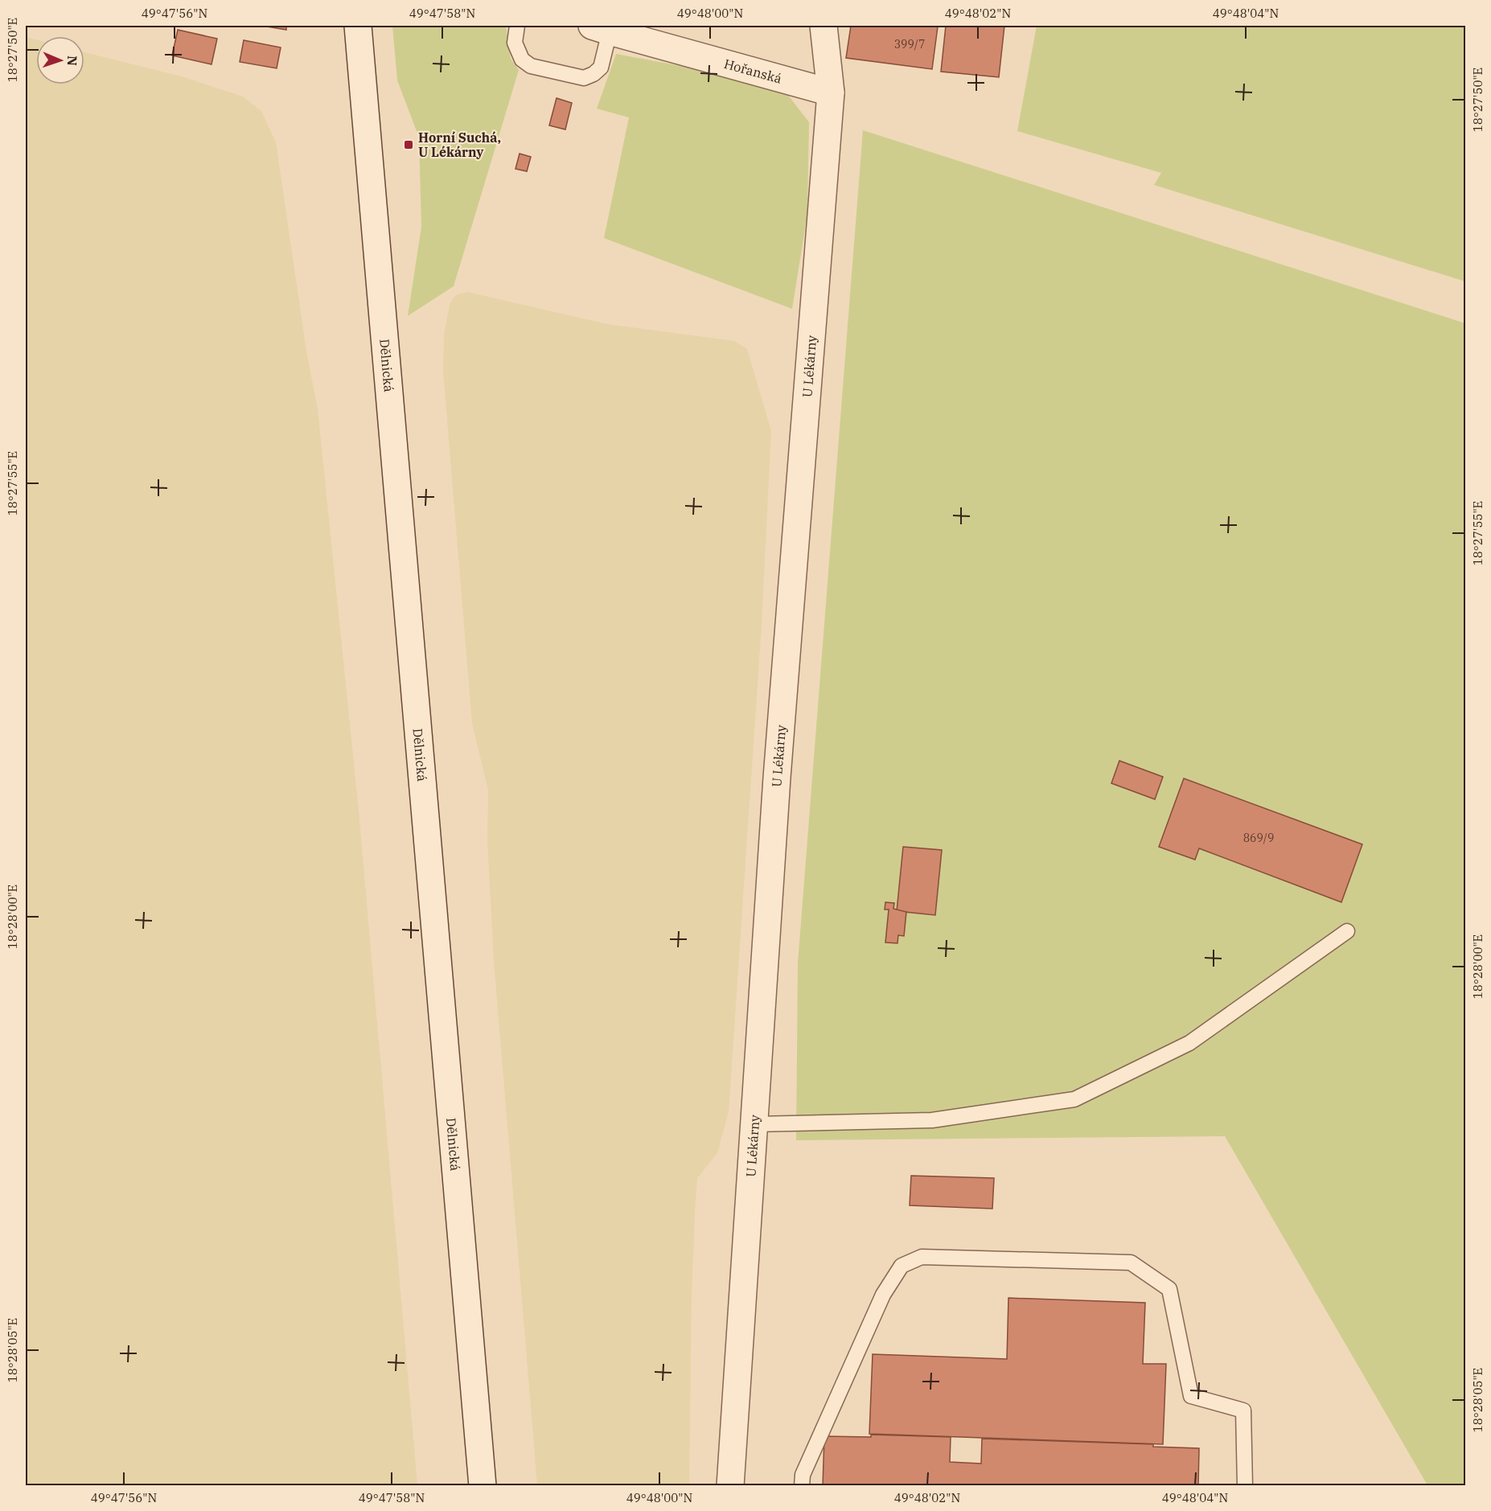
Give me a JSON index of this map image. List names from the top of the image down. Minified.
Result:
{"streets":{"street":["Hořanská","Dělnická","U Lékárny"]},"crossings":[["Hořanská","U Lékárny"]],"places":{"transit":["Horní Suchá, U Lékárny"]},"house_numbers":["399/7","869/9"],"north":"right","coordinates":["49°47'56\"N","49°47'58\"N","49°48'00\"N","49°48'02\"N","49°48'04\"N","18°27'50\"E","18°27'55\"E","18°28'00\"E","18°28'05\"E"]}
